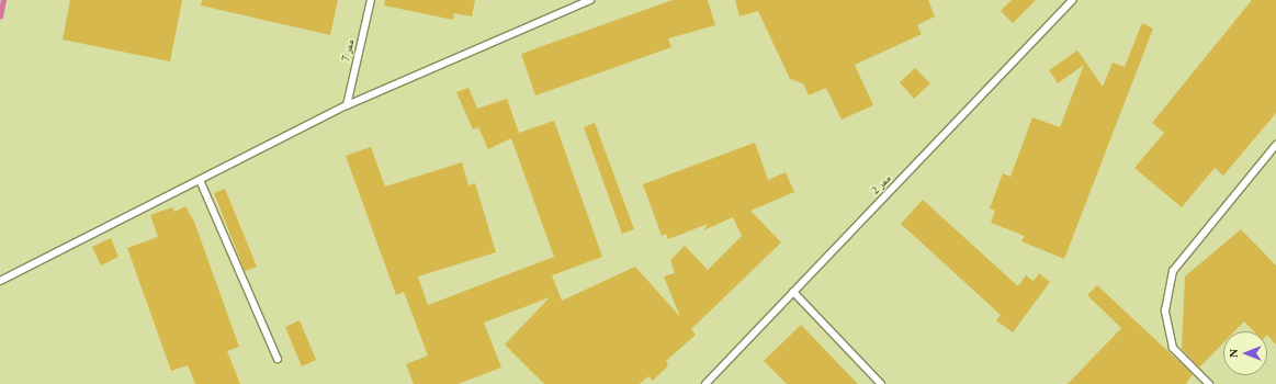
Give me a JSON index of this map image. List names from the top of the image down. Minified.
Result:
{"streets":{"lane":["ممر 7","ممر 2"]},"north":"left"}
